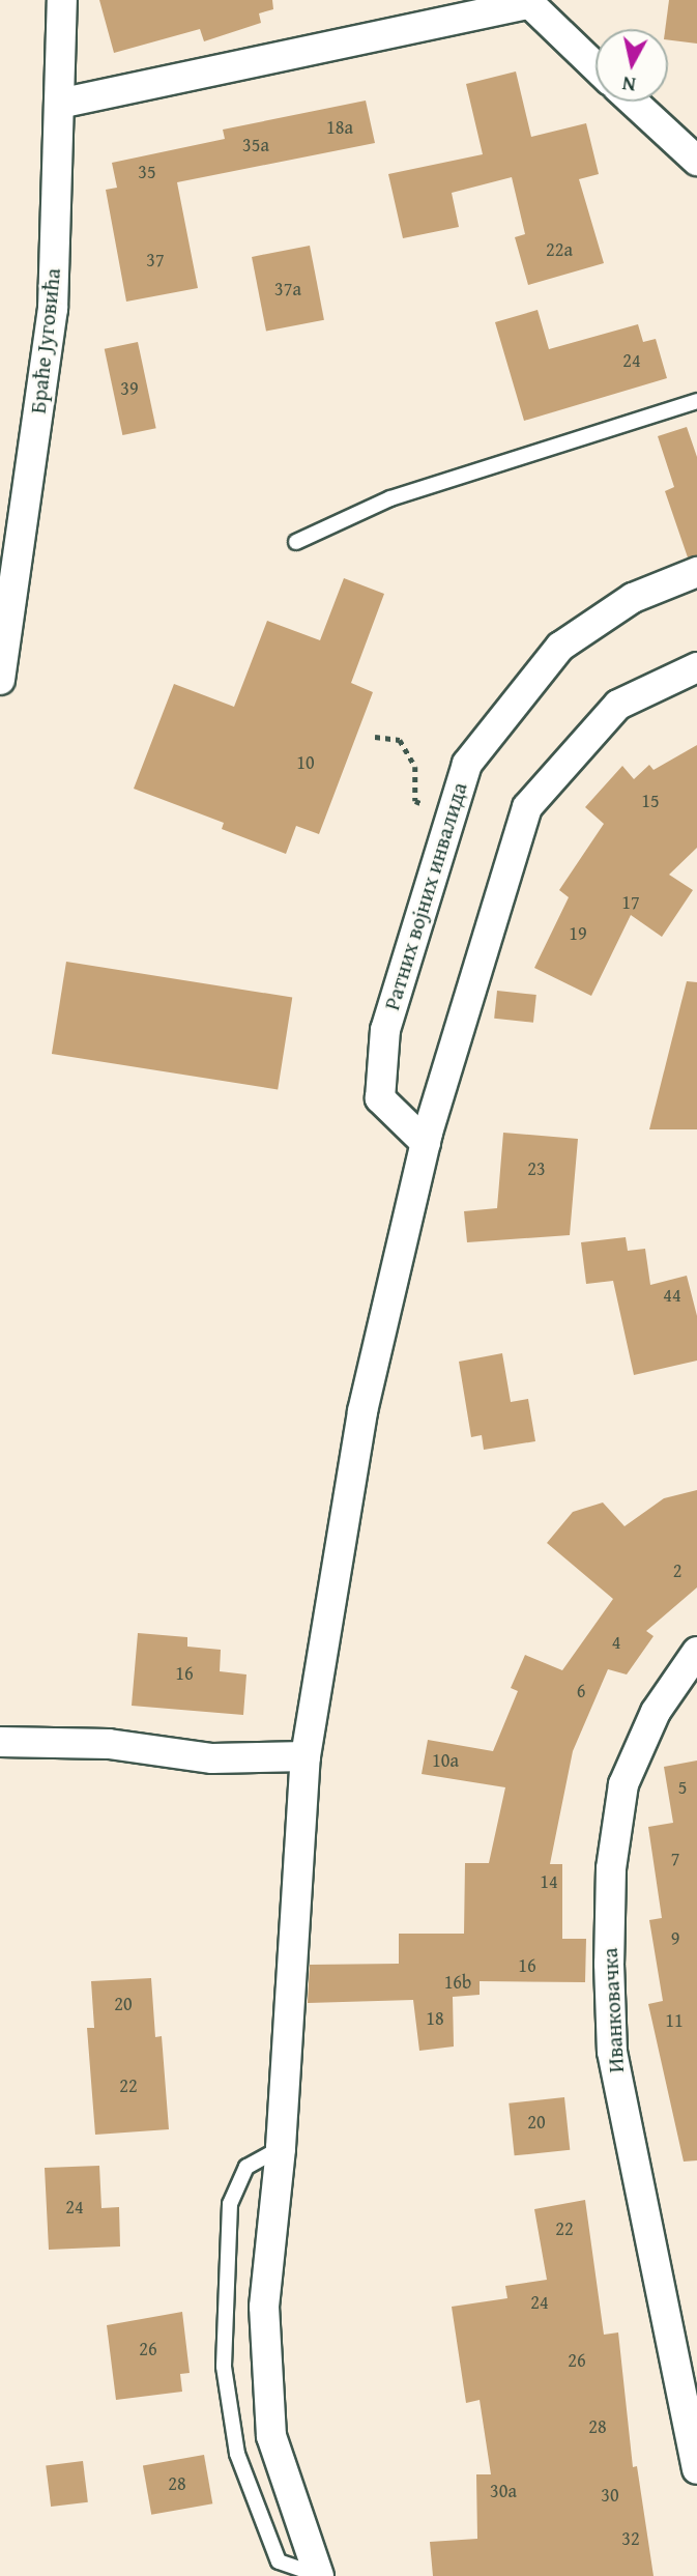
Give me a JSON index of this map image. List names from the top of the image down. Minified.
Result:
{"streets":{"street":["Браће Југовића","Ратних војних инвалида","Иванковачка"]},"house_numbers":["18a","35a","35","22a","37","37a","24","39","10","15","17","19","23","44","2","4","16","6","10a","5","7","14","9","16","16b","20","18","11","22","20","24","22","24","26","26","28","28","30a","30","32"],"north":"bottom"}
